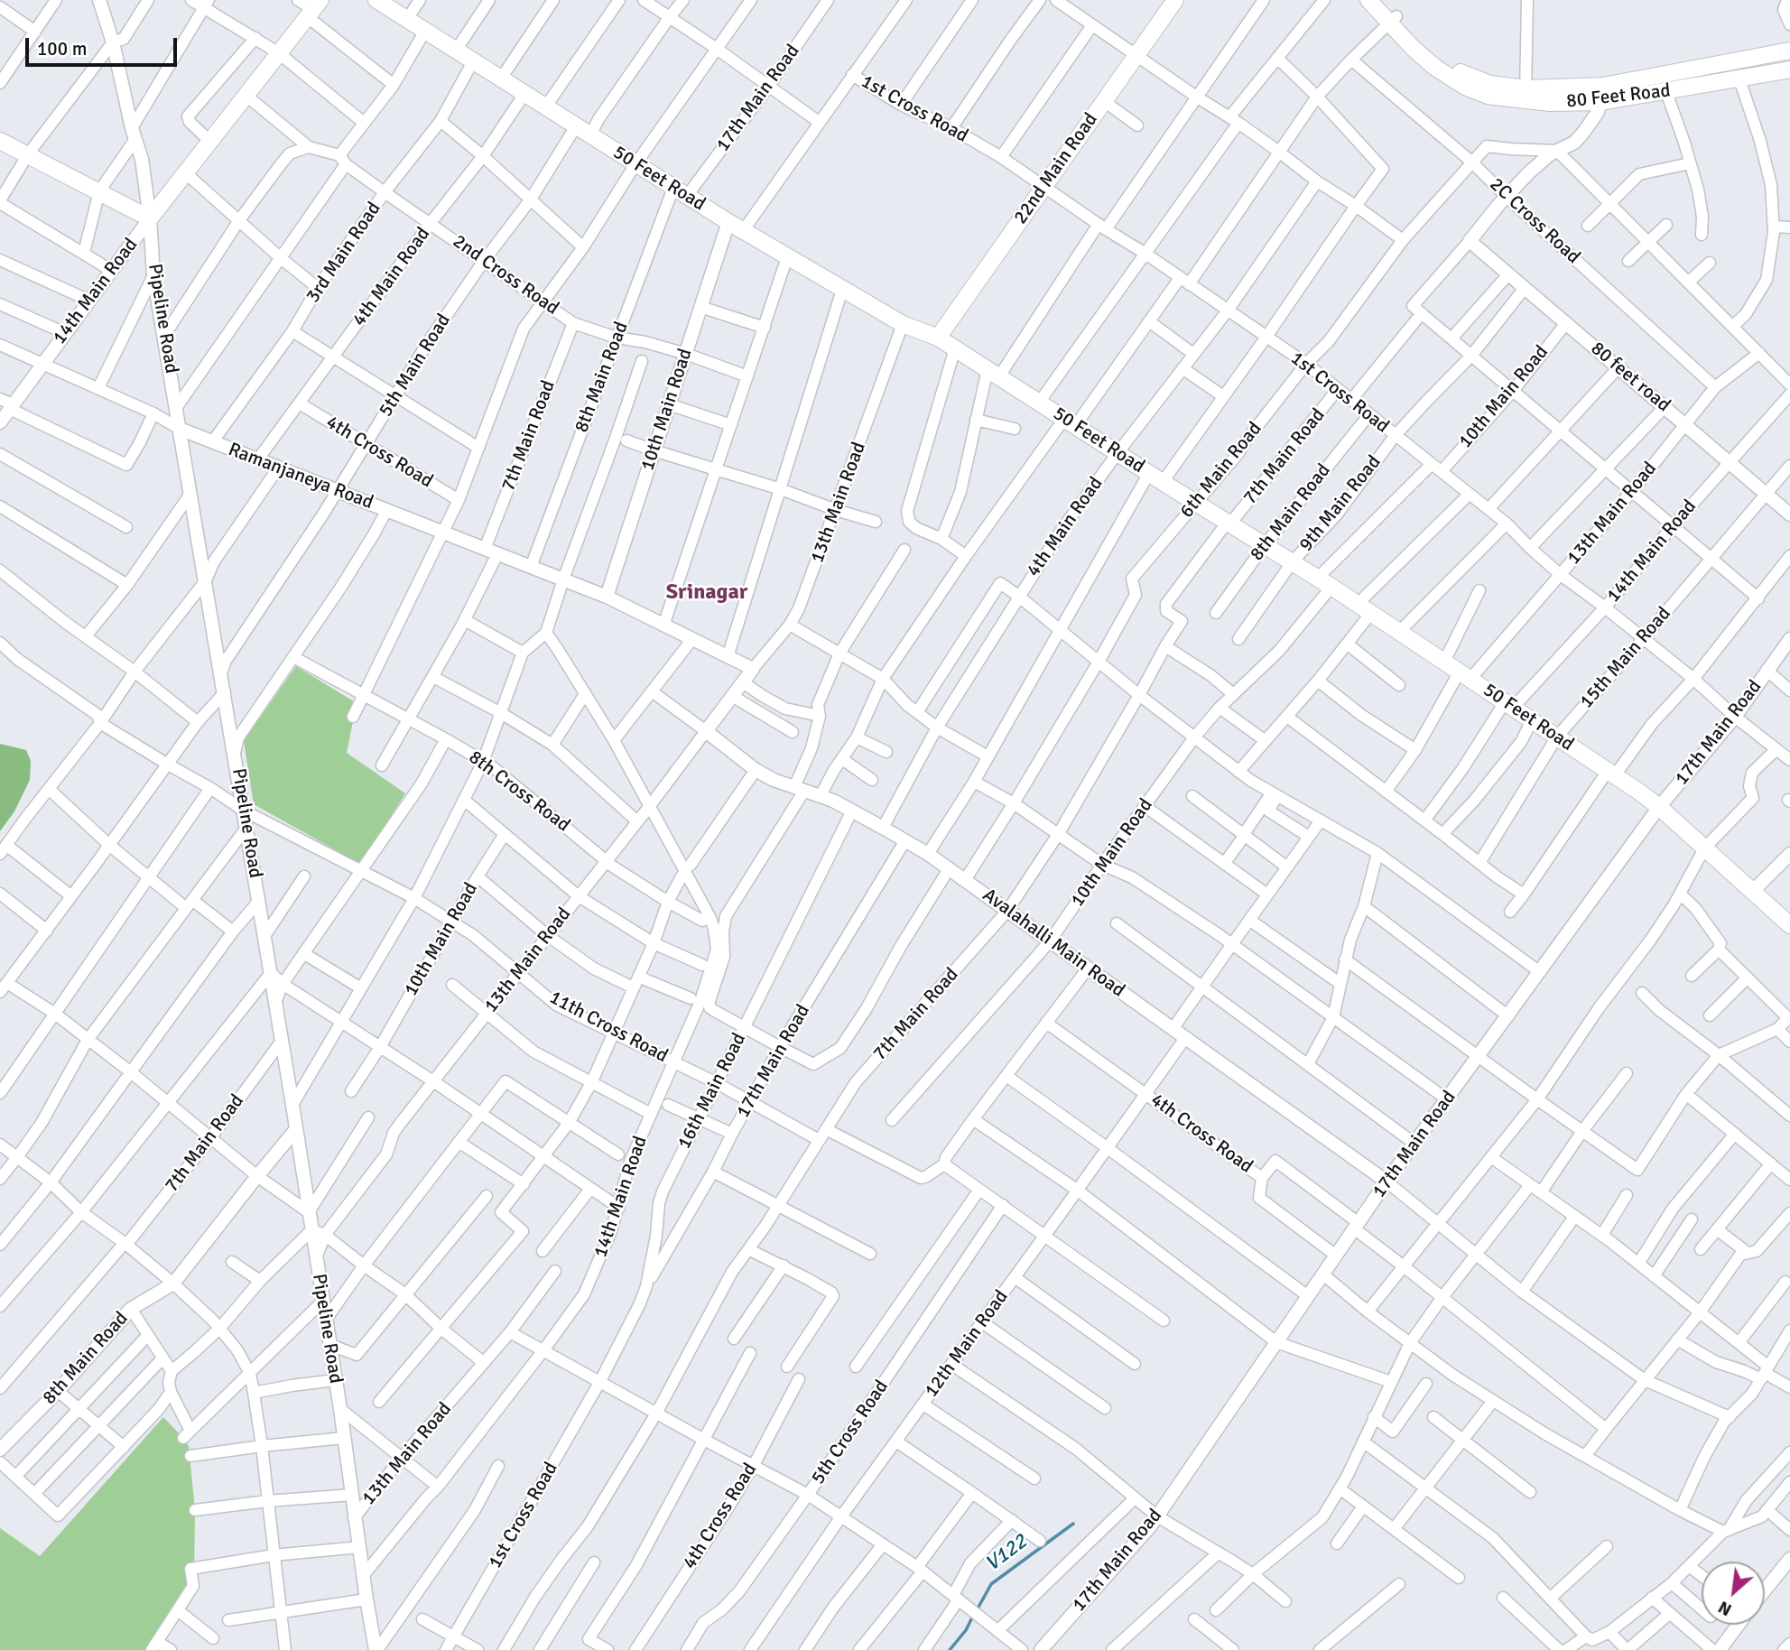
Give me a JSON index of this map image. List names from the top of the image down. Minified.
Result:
{"streets":{"main road":["80 Feet Road","22nd Main Road","50 Feet Road"],"street":["17th Main Road","1st Cross Road","2C Cross Road","3rd Main Road","2nd Cross Road","4th Main Road","14th Main Road","Pipeline Road","5th Main Road","8th Main Road","80 feet road","10th Main Road","7th Main Road","4th Cross Road","6th Main Road","Ramanjaneya Road","13th Main Road","9th Main Road","15th Main Road","8th Cross Road","Avalahalli Main Road","11th Cross Road","16th Main Road","12th Main Road","5th Cross Road"]},"crossings":[["17th Main Road","1st Cross Road"],["17th Main Road","50 Feet Road"],["17th Main Road","8th Main Road"],["17th Main Road","4th Cross Road"],["17th Main Road","Avalahalli Main Road"],["17th Main Road","11th Cross Road"],["17th Main Road","16th Main Road"],["1st Cross Road","22nd Main Road"],["1st Cross Road","4th Main Road"],["1st Cross Road","14th Main Road"],["1st Cross Road","8th Main Road"],["1st Cross Road","10th Main Road"],["1st Cross Road","7th Main Road"],["1st Cross Road","6th Main Road"],["1st Cross Road","13th Main Road"],["1st Cross Road","9th Main Road"],["1st Cross Road","15th Main Road"],["1st Cross Road","16th Main Road"],["22nd Main Road","50 Feet Road"],["50 Feet Road","3rd Main Road"],["50 Feet Road","4th Main Road"],["50 Feet Road","14th Main Road"],["50 Feet Road","5th Main Road"],["50 Feet Road","8th Main Road"],["50 Feet Road","10th Main Road"],["50 Feet Road","7th Main Road"],["50 Feet Road","6th Main Road"],["50 Feet Road","13th Main Road"],["50 Feet Road","9th Main Road"],["50 Feet Road","15th Main Road"],["2C Cross Road","6th Main Road"],["2C Cross Road","13th Main Road"],["3rd Main Road","2nd Cross Road"],["3rd Main Road","Ramanjaneya Road"],["2nd Cross Road","4th Main Road"],["2nd Cross Road","5th Main Road"],["2nd Cross Road","8th Main Road"],["2nd Cross Road","7th Main Road"],["4th Main Road","4th Cross Road"],["4th Main Road","Ramanjaneya Road"],["4th Main Road","Avalahalli Main Road"],["14th Main Road","Pipeline Road"],["14th Main Road","80 feet road"],["14th Main Road","Ramanjaneya Road"],["14th Main Road","13th Main Road"],["14th Main Road","11th Cross Road"],["Pipeline Road","5th Main Road"],["Pipeline Road","8th Main Road"],["Pipeline Road","7th Main Road"],["Pipeline Road","Ramanjaneya Road"],["Pipeline Road","13th Main Road"],["Pipeline Road","11th Cross Road"],["5th Main Road","4th Cross Road"],["5th Main Road","Ramanjaneya Road"],["8th Main Road","Ramanjaneya Road"],["80 feet road","10th Main Road"],["80 feet road","7th Main Road"],["80 feet road","13th Main Road"],["80 feet road","9th Main Road"],["80 feet road","15th Main Road"],["10th Main Road","Ramanjaneya Road"],["10th Main Road","Avalahalli Main Road"],["10th Main Road","11th Cross Road"],["7th Main Road","Ramanjaneya Road"],["7th Main Road","Avalahalli Main Road"],["7th Main Road","11th Cross Road"],["4th Cross Road","12th Main Road"],["6th Main Road","Avalahalli Main Road"],["13th Main Road","8th Cross Road"],["13th Main Road","Avalahalli Main Road"],["13th Main Road","11th Cross Road"],["Avalahalli Main Road","16th Main Road"],["Avalahalli Main Road","12th Main Road"],["11th Cross Road","16th Main Road"]],"districts":["Srinagar"],"water":["V122"],"scale_bar":"100 m","north":"bottom left"}
